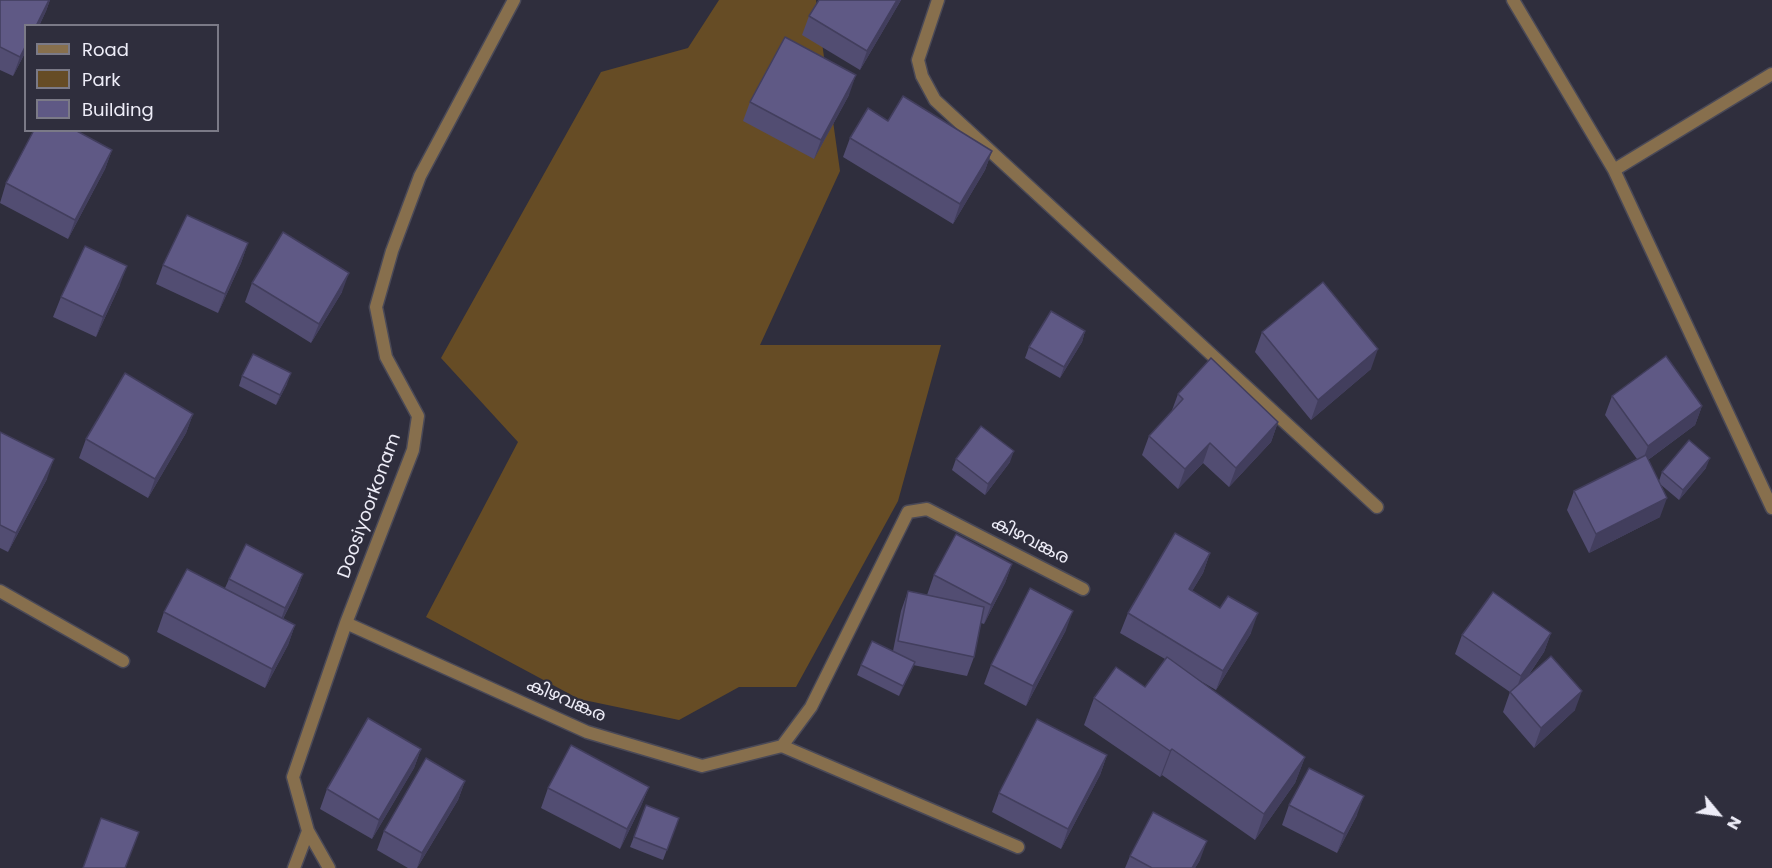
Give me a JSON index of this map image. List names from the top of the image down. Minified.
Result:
{"streets":{"street":["Doosiyoorkonam","കിഴവങ്കര"]},"crossings":[["Doosiyoorkonam","കിഴവങ്കര"]],"legend":["Road","Park","Building"],"north":"bottom right"}
